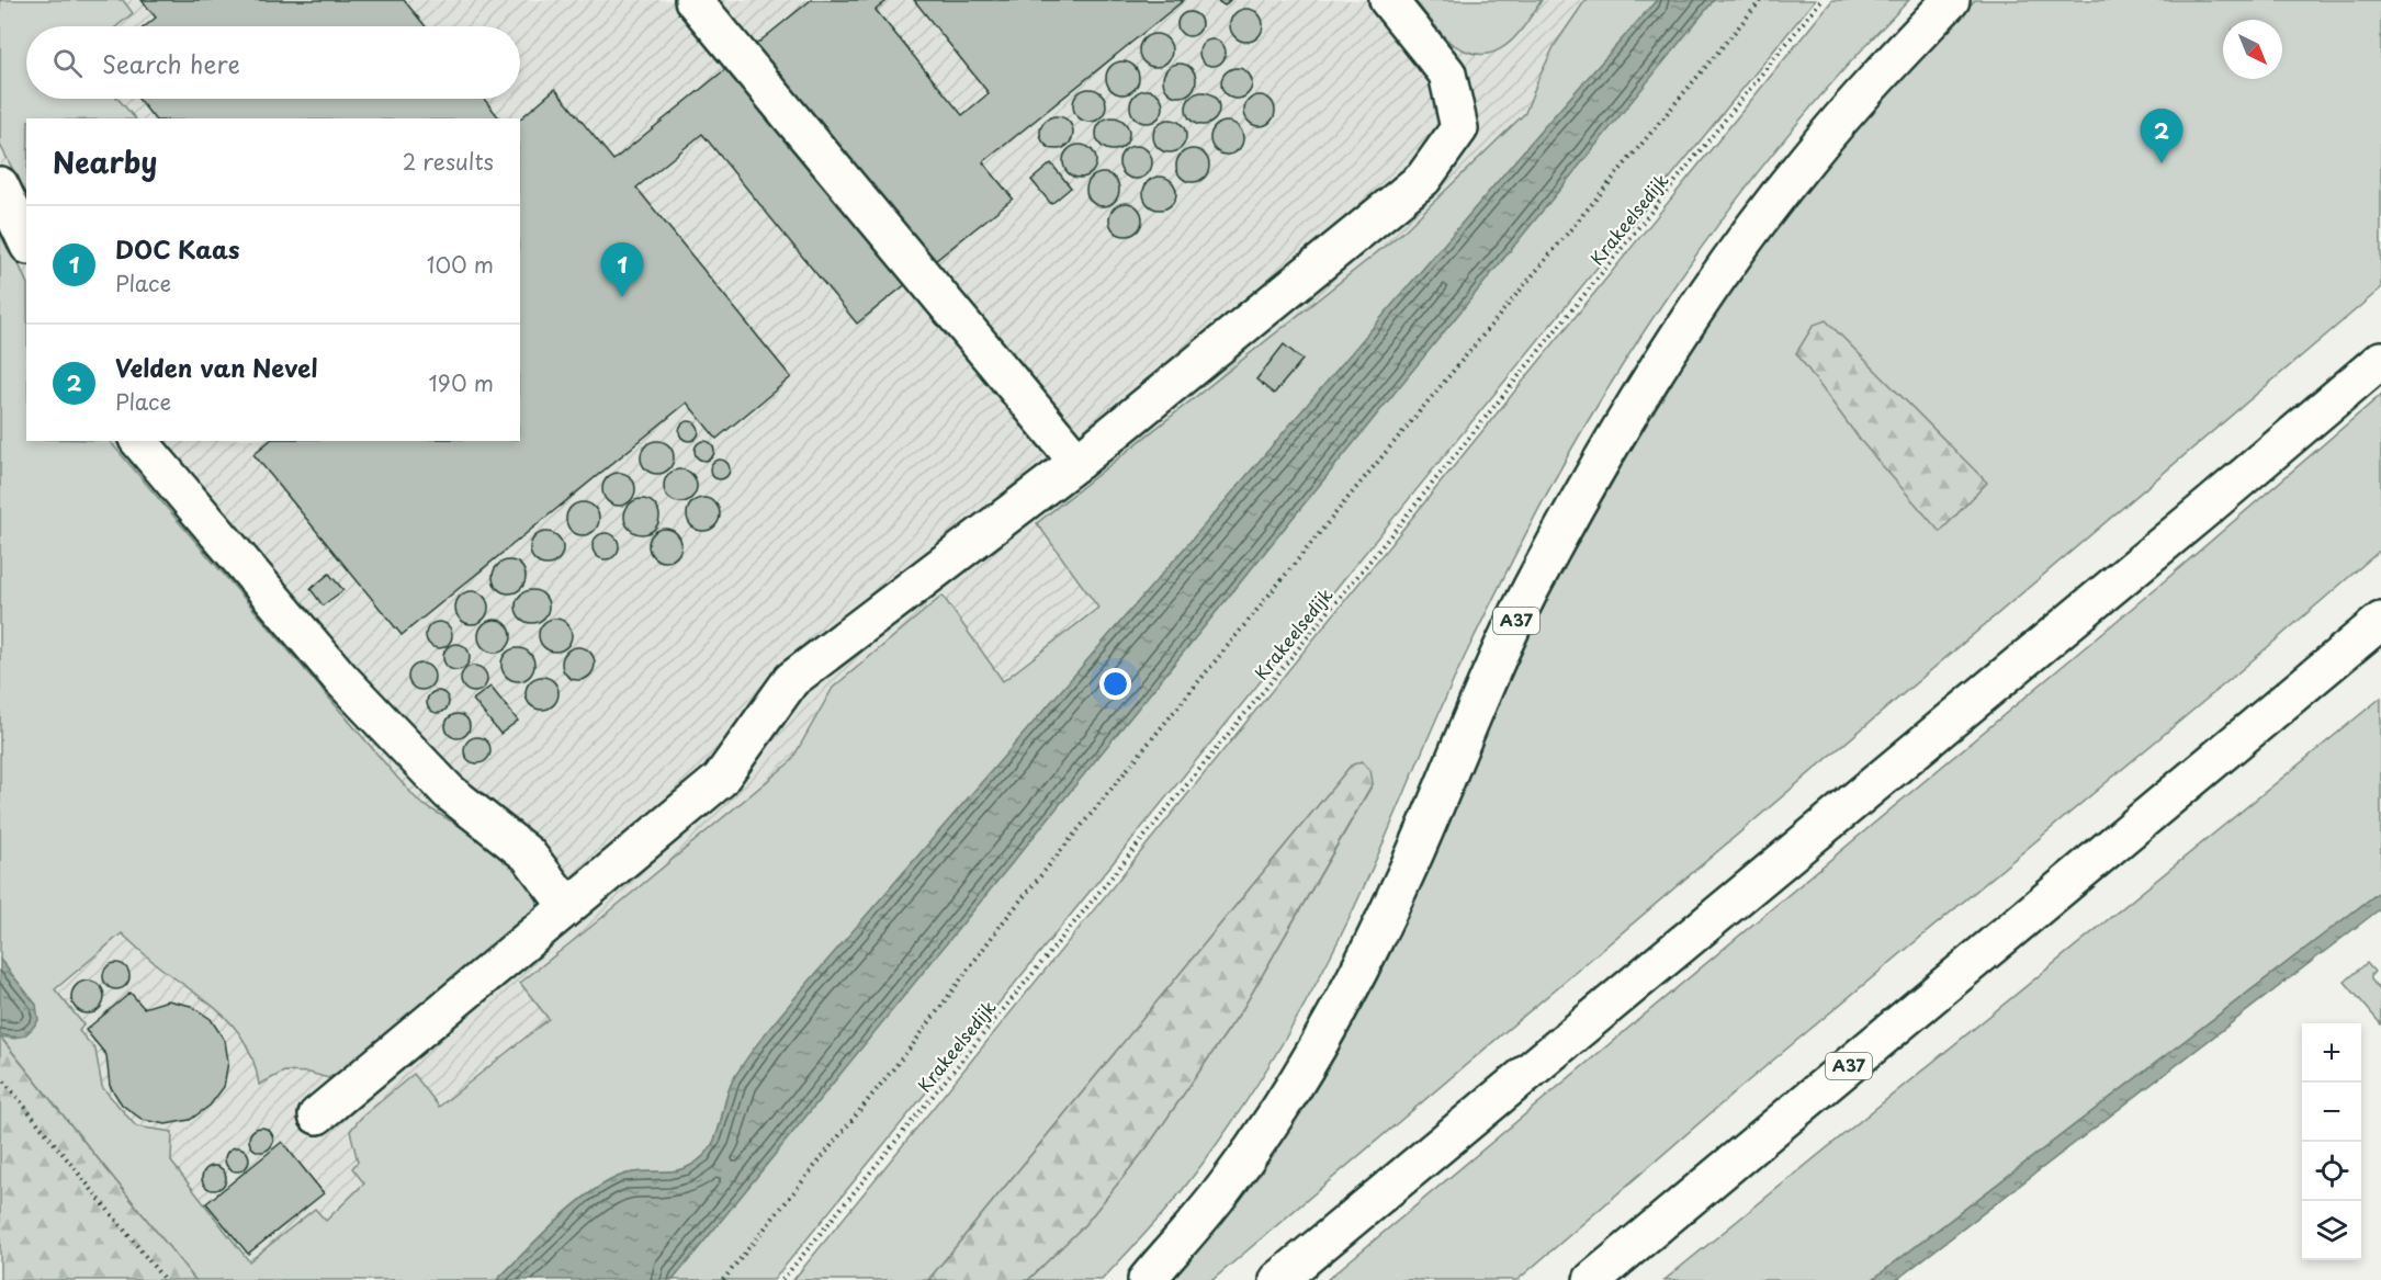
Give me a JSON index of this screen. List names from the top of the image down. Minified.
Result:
{"streets":{"main road":["A37"],"path":["Krakeelsedijk"]},"north":"bottom right","page":{"search":"Search here","pins":["2","1"],"heading":["Nearby","2 results"],"list":[{"mark":"1","name":"DOC Kaas","note":"Place","value":"100 m"},{"mark":"2","name":"Velden van Nevel","note":"Place","value":"190 m"}],"map_buttons":["+","−"]}}
